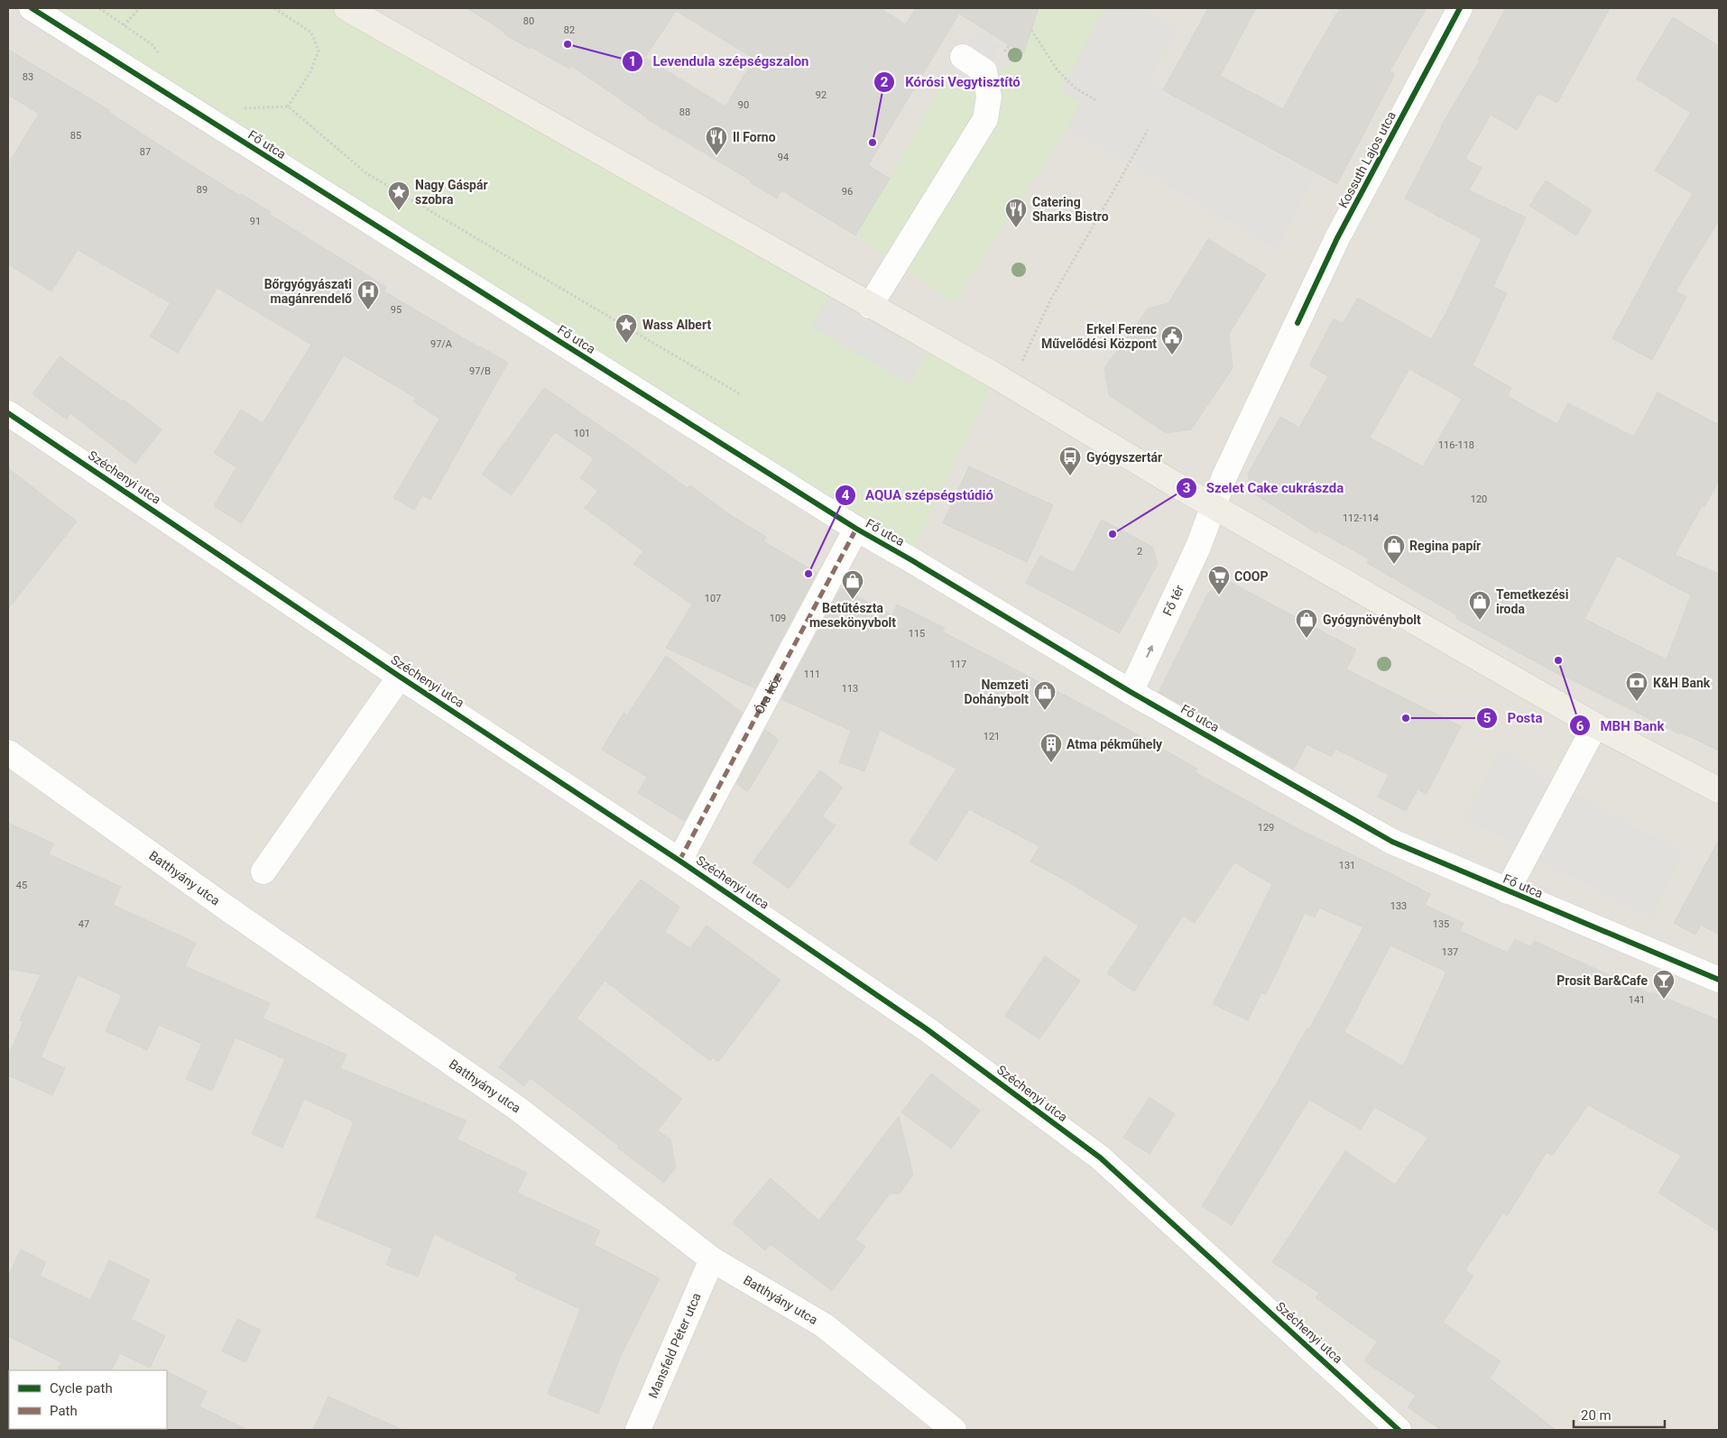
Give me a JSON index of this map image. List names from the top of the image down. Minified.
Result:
{"streets":{"street":["Fő utca","Kossuth Lajos utca","Széchenyi utca","Fő tér","Óra köz","Batthyány utca","Mansfeld Péter utca"]},"crossings":[["Fő utca","Fő tér"],["Fő utca","Óra köz"],["Kossuth Lajos utca","Fő tér"],["Széchenyi utca","Óra köz"],["Batthyány utca","Mansfeld Péter utca"]],"one_way":["Fő tér"],"places":{"other":["Levendula szépségszalon","Kórósi Vegytisztító","Szelet Cake cukrászda","AQUA szépségstúdió","MBH Bank","Posta"],"restaurant":["Il Forno","Catering Sharks Bistro"],"place":["Nagy Gáspár szobra","Wass Albert"],"hospital":["Bőrgyógyászati magánrendelő"],"public building":["Erkel Ferenc Művelődési Központ"],"bus stop":["Gyógyszertár"],"shop":["Regina papír","Betűtészta mesekönyvbolt","Temetkezési iroda","Gyógynövénybolt","Nemzeti Dohánybolt"],"supermarket":["COOP"],"bank":["K&H Bank"],"building":["Atma pékműhely"],"bar":["Prosit Bar&Cafe"]},"house_numbers":["80","82","83","92","90","88","85","87","94","89","96","91","95","97/A","97/B","101","116-118","120","112-114","2","107","109","115","117","111","113","121","129","131","45","133","47","135","137","141"],"legend":["Cycle path","Path"],"scale_bar":"20 m"}
